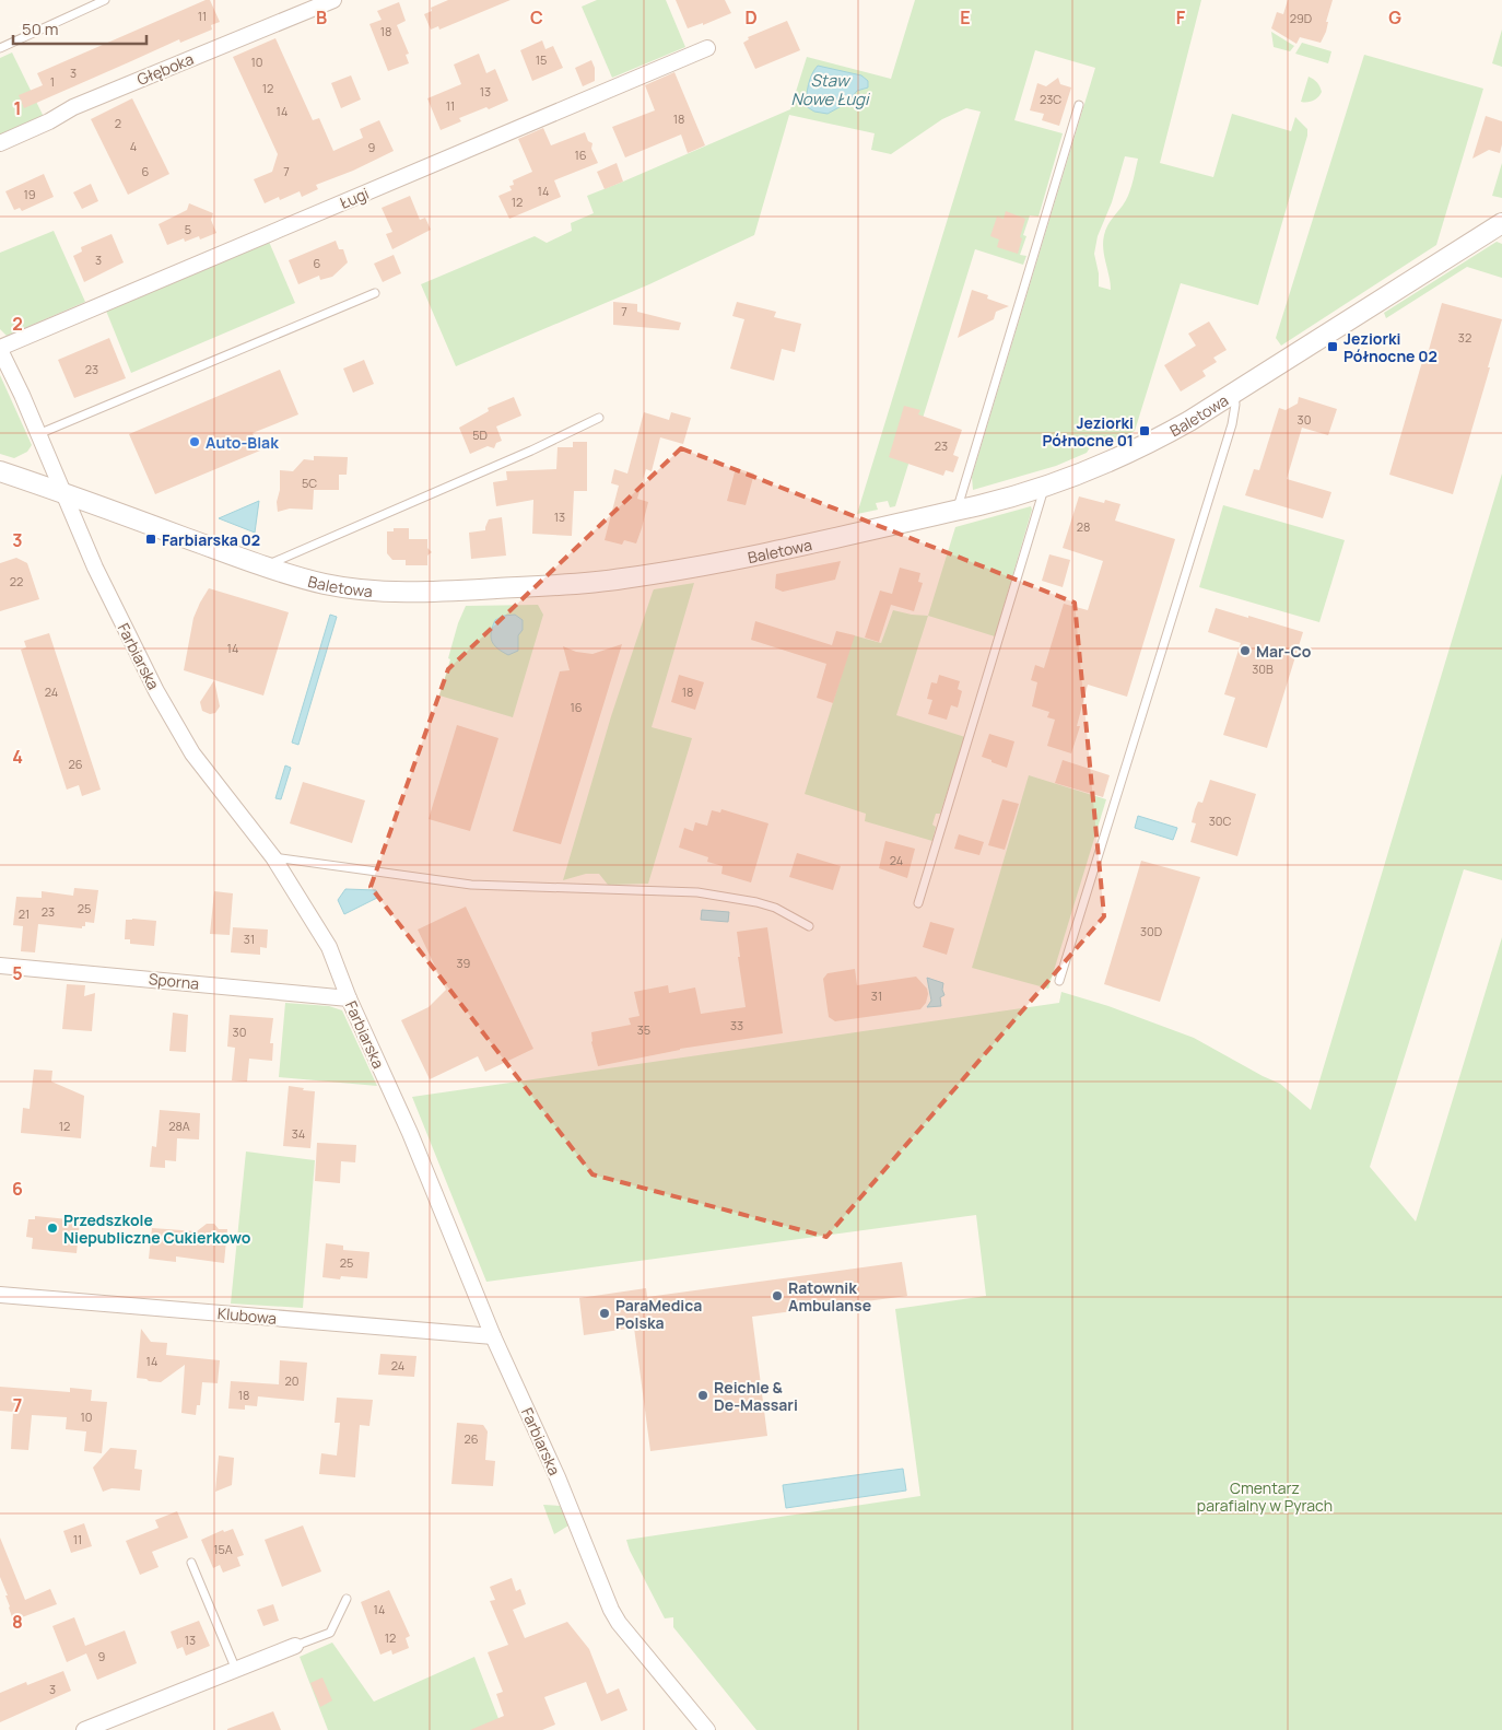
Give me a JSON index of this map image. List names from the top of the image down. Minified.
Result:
{"streets":{"street":["Głęboka","Ługi","Baletowa","Farbiarska","Sporna","Klubowa"]},"crossings":[["Ługi","Farbiarska"],["Baletowa","Farbiarska"],["Farbiarska","Sporna"],["Farbiarska","Klubowa"]],"water":["Staw Nowe Ługi"],"parks":["Cmentarz parafialny w Pyrach"],"places":{"transit":["Jeziorki Północne 02","Jeziorki Północne 01","Farbiarska 02"],"other":["Auto-Blak","Mar-Co","Przedszkole Niepubliczne Cukierkowo","Ratownik Ambulanse","ParaMedica Polska","Reichle & De-Massari"]},"house_numbers":["11","29D","18","15","10","3","1","12","13","23C","11","14","18","2","4","9","16","6","7","14","19","12","5","3","6","7","32","23","30","5D","23","5C","13","28","22","14","30B","24","18","16","26","30C","24","25","23","21","30D","31","39","31","33","35","30","12","28A","34","25","14","24","20","18","10","26","11","15A","14","12","13","9","3"],"scale_bar":"50 m","grid":{"columns":["B","C","D","E","F","G"],"rows":["1","2","3","4","5","6","7","8"]}}
